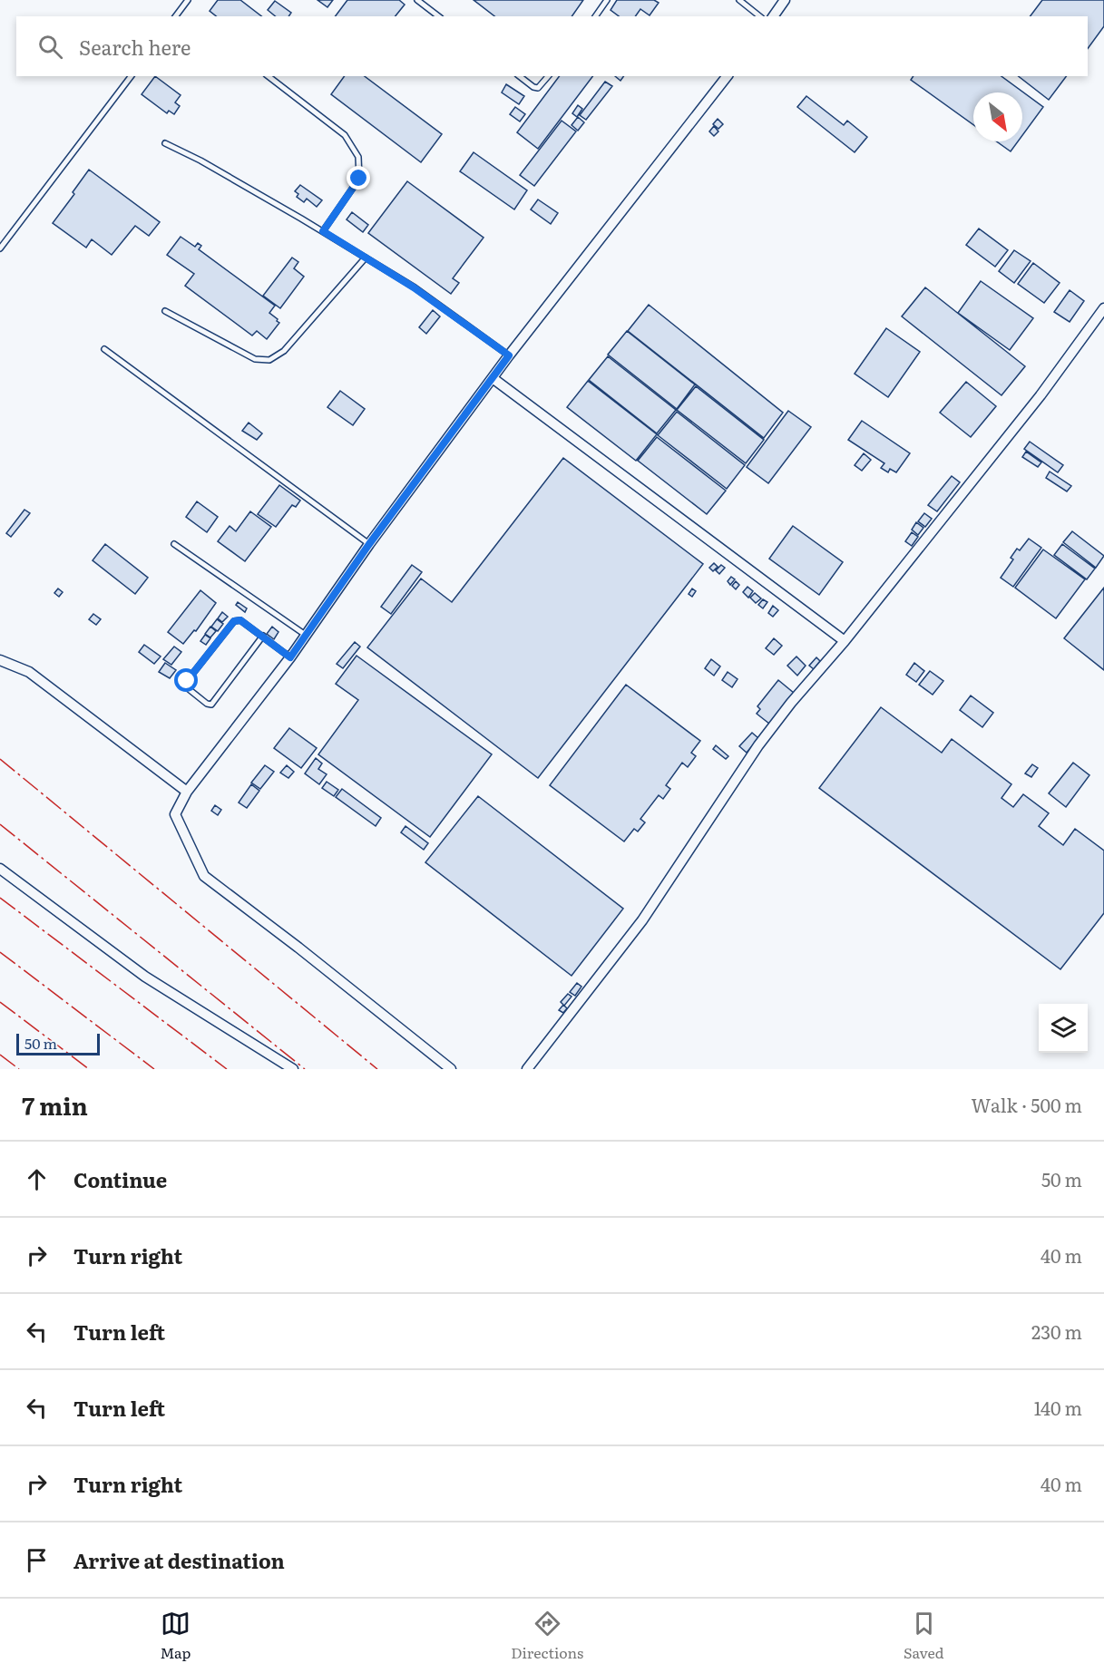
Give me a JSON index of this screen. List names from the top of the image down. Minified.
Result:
{"scale_bar":"50 m","north":"bottom right","page":{"search":"Search here","scale":"50 m","heading":["7 min","Walk · 500 m"],"list":[["Continue","50 m"],["Turn right","40 m"],["Turn left","230 m"],["Turn left","140 m"],["Turn right","40 m"],"Arrive at destination"],"nav":["Map","Directions","Saved"]}}
